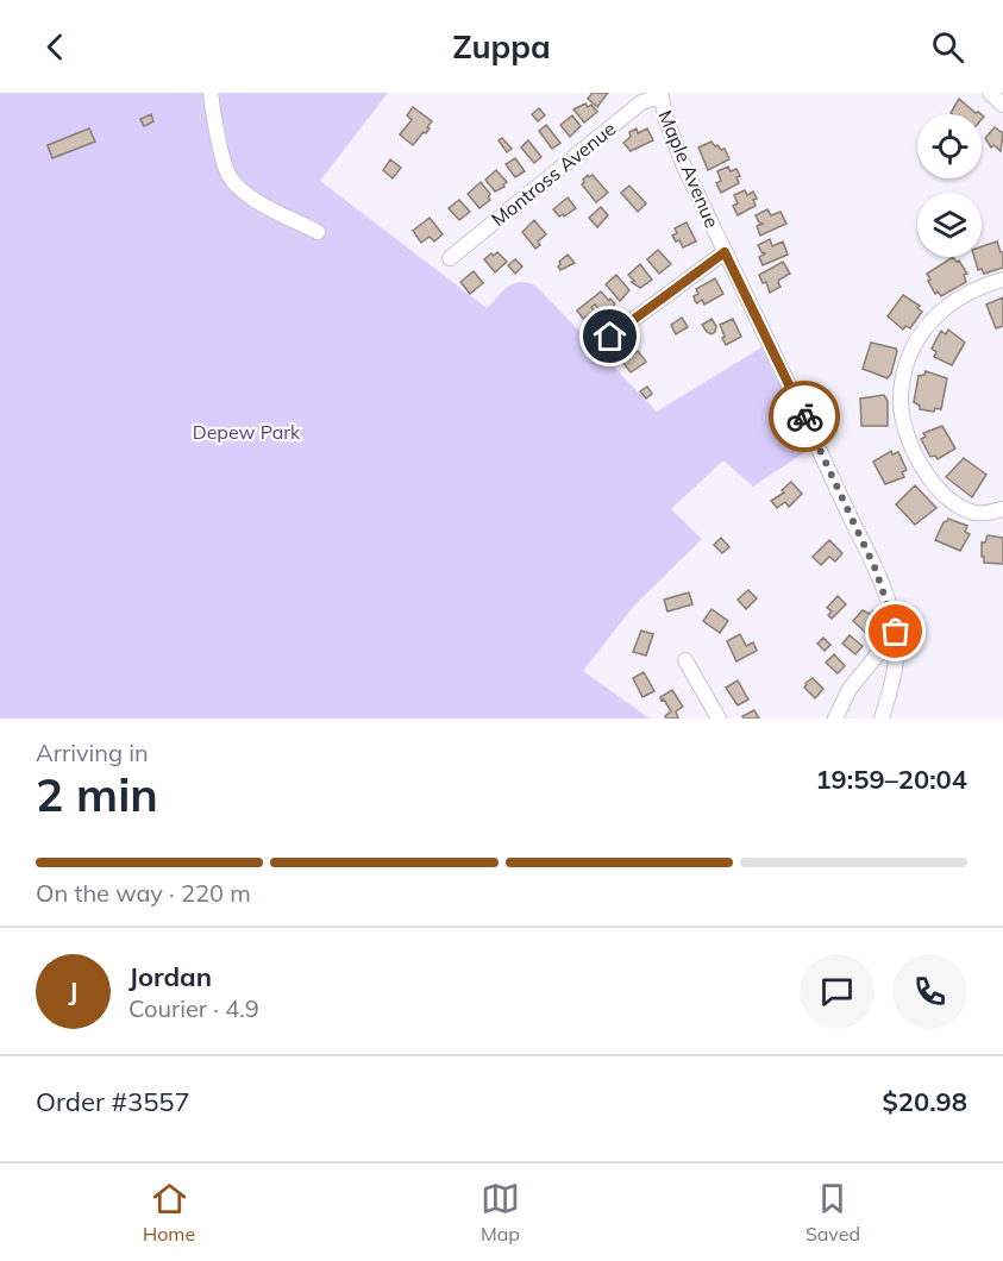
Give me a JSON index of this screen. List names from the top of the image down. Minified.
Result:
{"streets":{"street":["Maple Avenue","Montross Avenue"]},"crossings":[["Maple Avenue","Montross Avenue"]],"parks":["Depew Park"],"page":{"header":"Zuppa","heading":["2 min","Arriving in","19:59–20:04"],"panel":["Jordan","Courier · 4.9","Order #3557","$20.98"],"bar":"On the way · 220 m","round":"J","tabs":["Home","Map","Saved"]}}
